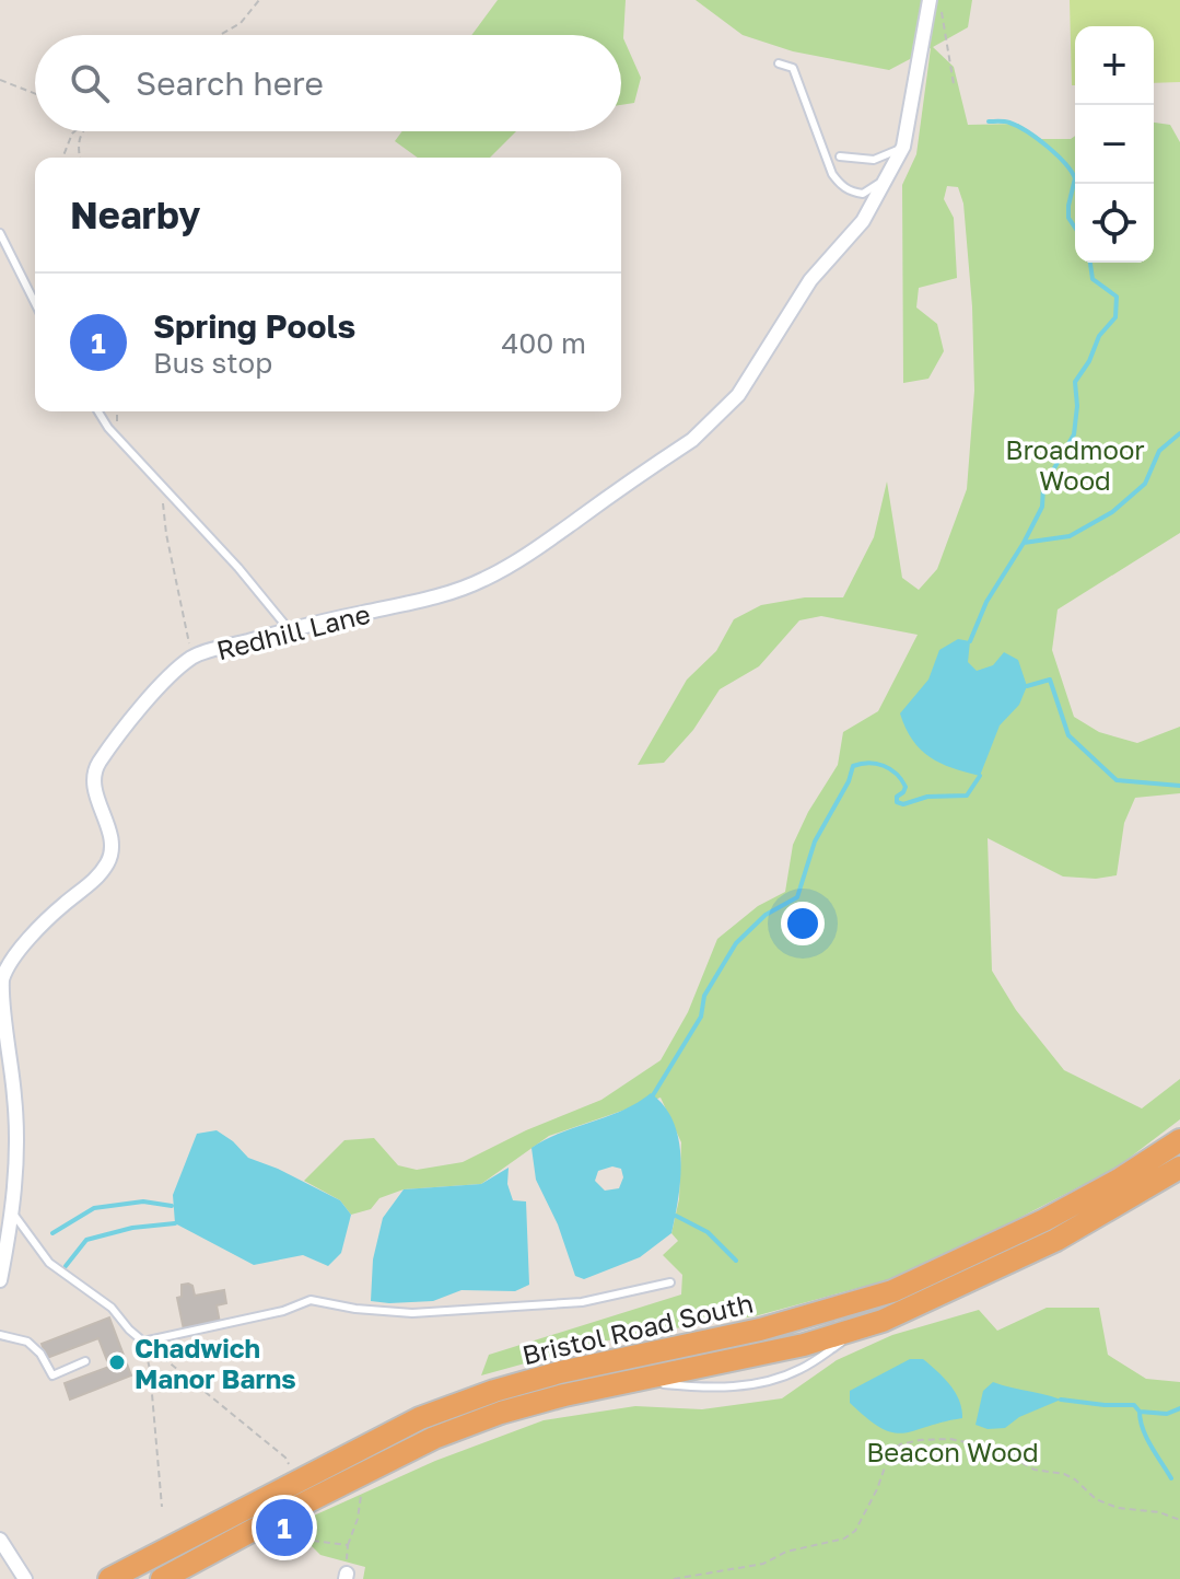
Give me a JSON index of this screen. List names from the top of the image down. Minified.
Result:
{"streets":{"highway":["Bristol Road South"],"street":["Redhill Lane"]},"parks":["Broadmoor Wood","Beacon Wood"],"places":["Chadwich Manor Barns"],"page":{"map_buttons":["+","−"],"search":"Search here","heading":"Nearby","list":[{"mark":"1","name":"Spring Pools","note":"Bus stop","value":"400 m"}],"pins":"1"}}
